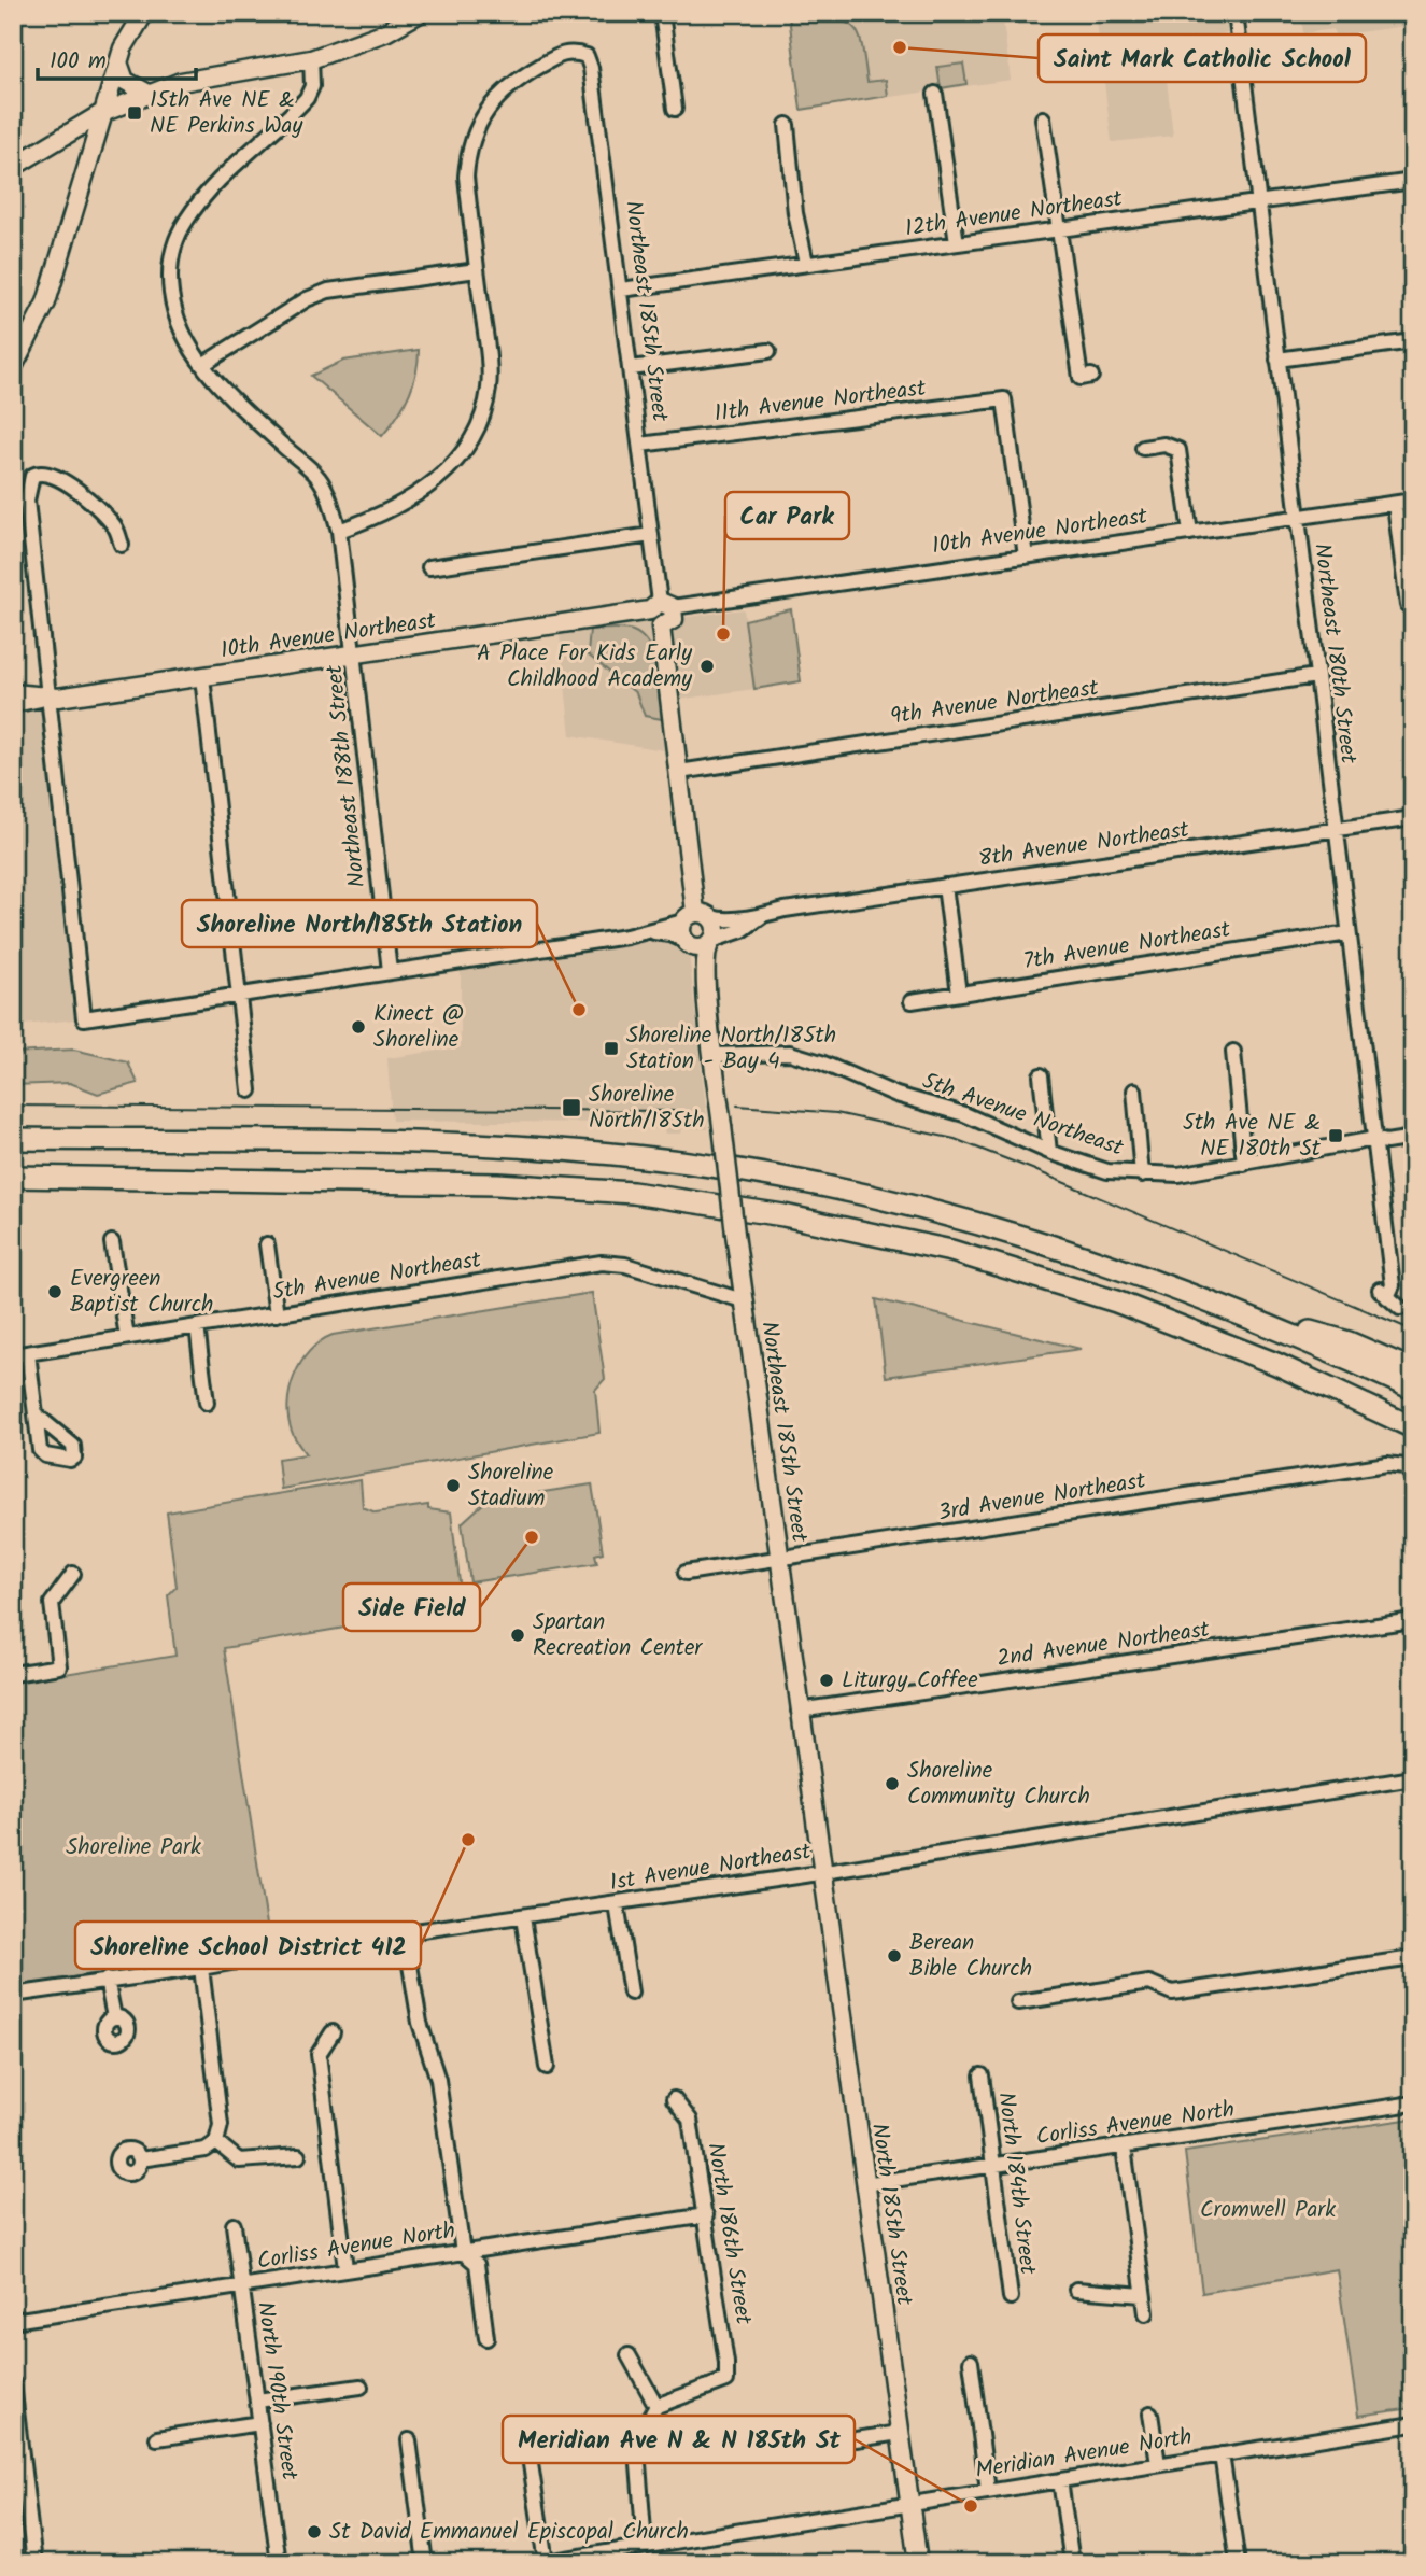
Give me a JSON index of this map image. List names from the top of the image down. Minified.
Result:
{"streets":{"main road":["Northeast 185th Street","10th Avenue Northeast","North 185th Street"],"street":["12th Avenue Northeast","11th Avenue Northeast","Northeast 180th Street","9th Avenue Northeast","Northeast 188th Street","8th Avenue Northeast","7th Avenue Northeast","5th Avenue Northeast","3rd Avenue Northeast","2nd Avenue Northeast","1st Avenue Northeast","Corliss Avenue North","North 184th Street","North 186th Street","North 190th Street","Meridian Avenue North"]},"crossings":[["12th Avenue Northeast","Northeast 185th Street"],["12th Avenue Northeast","Northeast 180th Street"],["Northeast 185th Street","11th Avenue Northeast"],["Northeast 185th Street","10th Avenue Northeast"],["Northeast 185th Street","8th Avenue Northeast"],["Northeast 185th Street","5th Avenue Northeast"],["Northeast 185th Street","3rd Avenue Northeast"],["Northeast 185th Street","2nd Avenue Northeast"],["Northeast 185th Street","1st Avenue Northeast"],["Northeast 185th Street","North 185th Street"],["11th Avenue Northeast","10th Avenue Northeast"],["10th Avenue Northeast","Northeast 180th Street"],["10th Avenue Northeast","Northeast 188th Street"],["10th Avenue Northeast","8th Avenue Northeast"],["Northeast 180th Street","9th Avenue Northeast"],["Northeast 180th Street","8th Avenue Northeast"],["Northeast 180th Street","7th Avenue Northeast"],["Northeast 180th Street","5th Avenue Northeast"],["Northeast 188th Street","8th Avenue Northeast"],["1st Avenue Northeast","North 185th Street"],["Corliss Avenue North","North 184th Street"],["Corliss Avenue North","North 185th Street"],["Corliss Avenue North","North 186th Street"],["Corliss Avenue North","North 190th Street"],["North 185th Street","Meridian Avenue North"]],"parks":["Shoreline Park","Cromwell Park"],"places":{"other":["Saint Mark Catholic School","Car Park","A Place For Kids Early Childhood Academy","Shoreline North/185th Station","Kinect @ Shoreline","Evergreen Baptist Church","Shoreline Stadium","Side Field","Spartan Recreation Center","Liturgy Coffee","Shoreline Community Church","Shoreline School District 412","Berean Bible Church","Meridian Ave N & N 185th St","St David Emmanuel Episcopal Church"],"transit":["15th Ave NE & NE Perkins Way","Shoreline North/185th Station - Bay 4","Shoreline North/185th","5th Ave NE & NE 180th St"]},"scale_bar":"100 m"}
